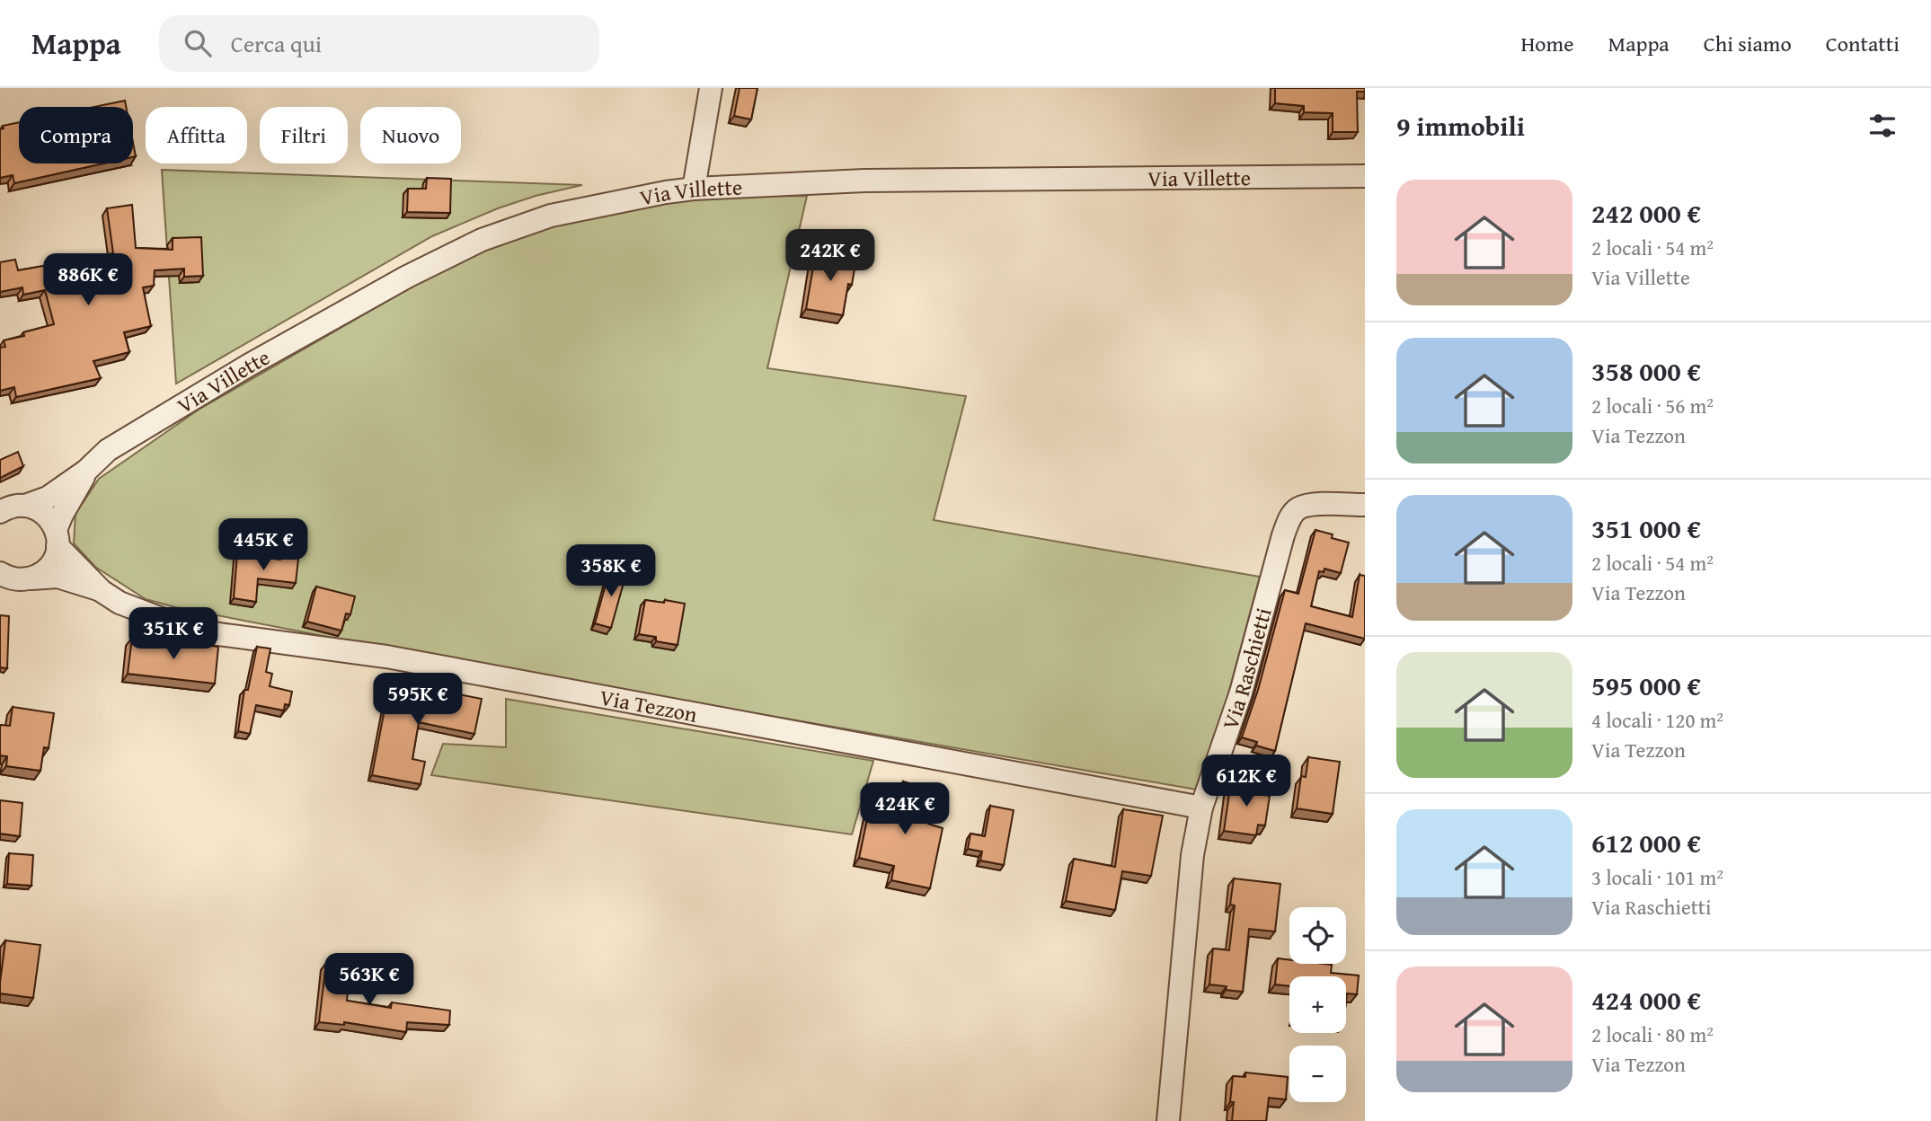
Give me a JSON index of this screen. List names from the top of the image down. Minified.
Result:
{"streets":{"street":["Via Villette","Via Raschietti","Via Tezzon"]},"crossings":[["Via Villette","Via Tezzon"],["Via Raschietti","Via Tezzon"]],"page":{"header":"Mappa","search":"Cerca qui","nav":["Home","Mappa","Chi siamo","Contatti"],"heading":"9 immobili","chip":["Compra","Affitta","Filtri","Nuovo"],"list":[{"name":"242 000 €","note":"2 locali · 54 m² · Via Villette"},{"name":"358 000 €","note":"2 locali · 56 m² · Via Tezzon"},{"name":"351 000 €","note":"2 locali · 54 m² · Via Tezzon"},{"name":"595 000 €","note":"4 locali · 120 m² · Via Tezzon"},{"name":"612 000 €","note":"3 locali · 101 m² · Via Raschietti"},{"name":"424 000 €","note":"2 locali · 80 m² · Via Tezzon"}],"price":["242K €","886K €","445K €","358K €","351K €","595K €","612K €","424K €","563K €"],"map_buttons":["+","−"]}}
